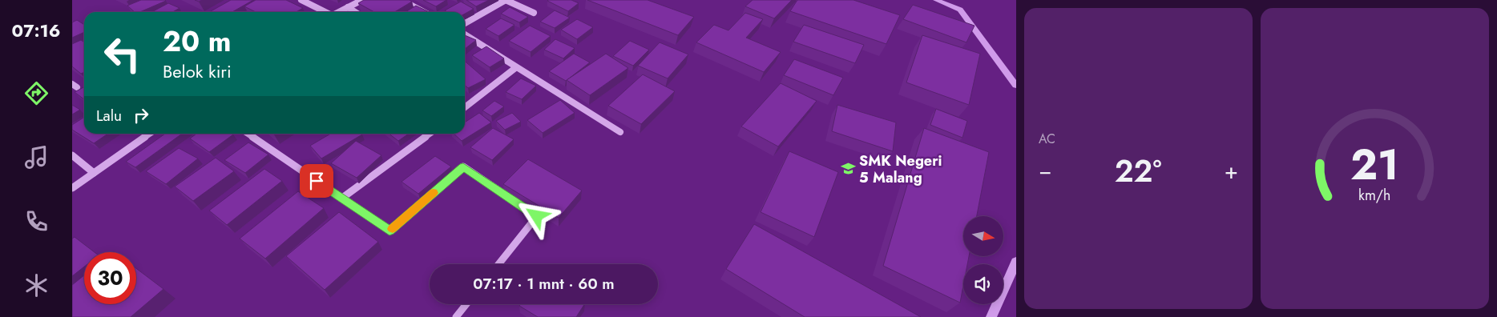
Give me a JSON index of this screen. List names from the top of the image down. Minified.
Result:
{"places":{"school or university":["SMK Negeri 5 Malang"]},"north":"right","page":{"tabs":"07:16","tile":"AC","turn":["20 m","Belok kiri"],"then":"Lalu","heat":["−","22°","+"],"limit":"30","trip":"07:17 · 1 mnt · 60 m","gauge":["21","km/h"]}}
